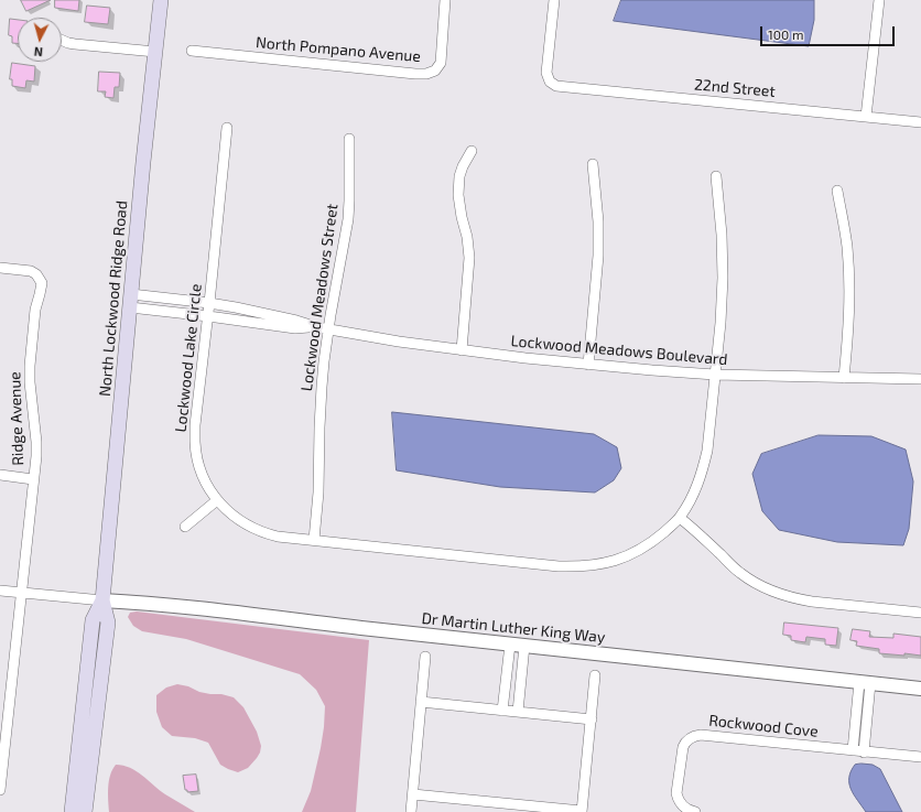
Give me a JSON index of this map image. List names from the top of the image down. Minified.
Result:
{"streets":{"main road":["North Lockwood Ridge Road"],"street":["North Pompano Avenue","22nd Street","Lockwood Meadows Street","Lockwood Meadows Boulevard","Lockwood Lake Circle","Ridge Avenue","Dr Martin Luther King Way","Rockwood Cove"]},"crossings":[["Lockwood Meadows Street","Lockwood Meadows Boulevard"],["Lockwood Meadows Street","Lockwood Lake Circle"],["North Lockwood Ridge Road","Lockwood Meadows Boulevard"],["North Lockwood Ridge Road","Dr Martin Luther King Way"],["Lockwood Meadows Boulevard","Lockwood Lake Circle"]],"scale_bar":"100 m","north":"bottom"}
